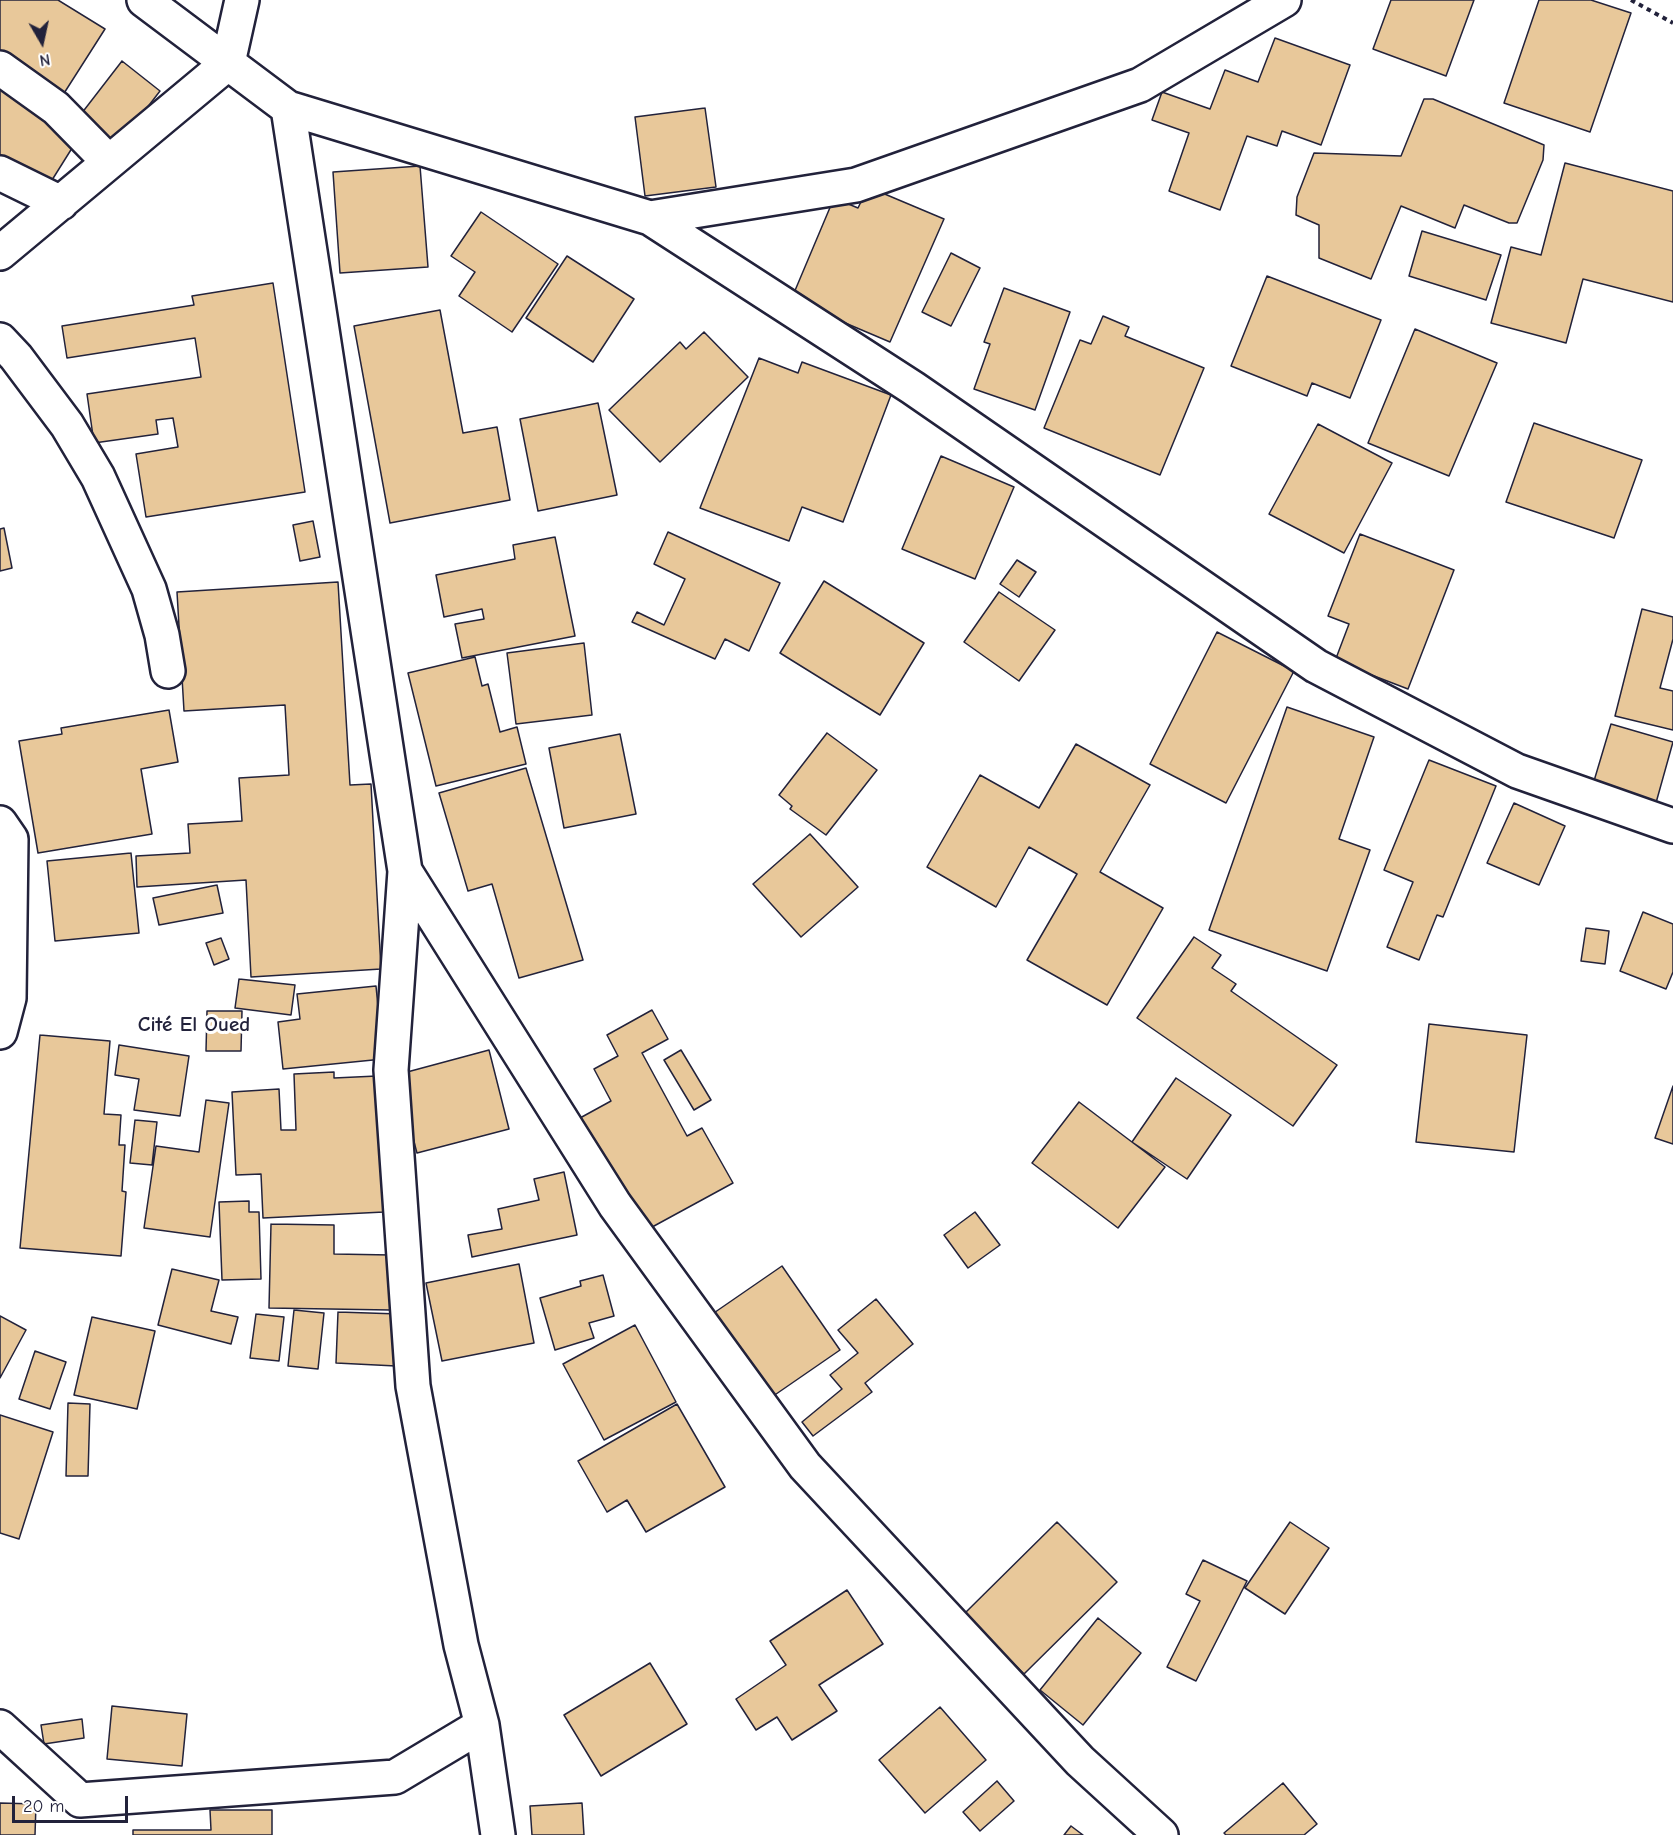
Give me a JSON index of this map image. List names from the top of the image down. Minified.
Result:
{"districts":["Cité El Oued"],"scale_bar":"20 m","north":"bottom"}
